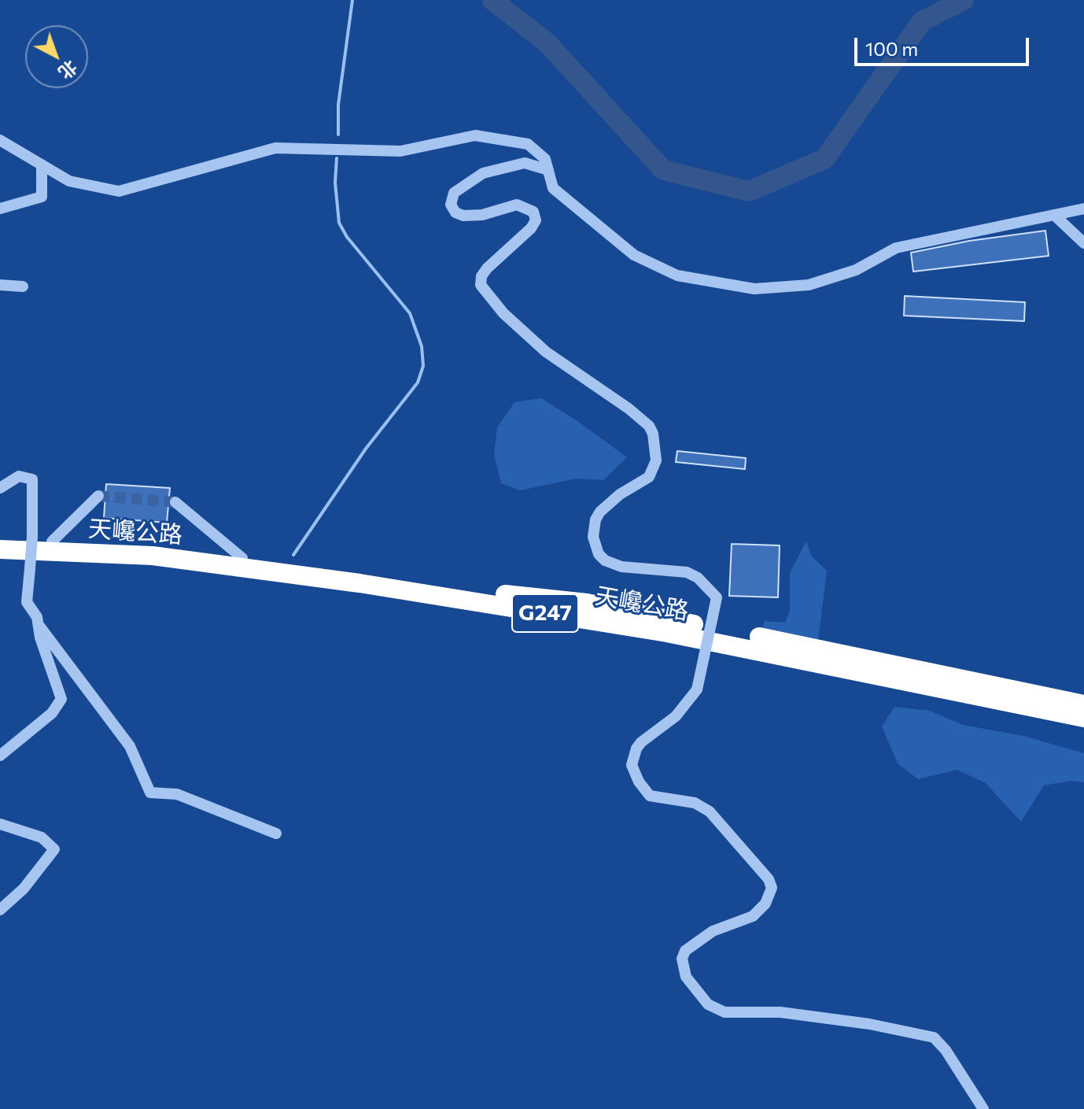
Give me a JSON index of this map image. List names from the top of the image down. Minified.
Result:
{"streets":{"highway":["天巉公路","G247"]},"scale_bar":"100 m","north":"bottom right"}
